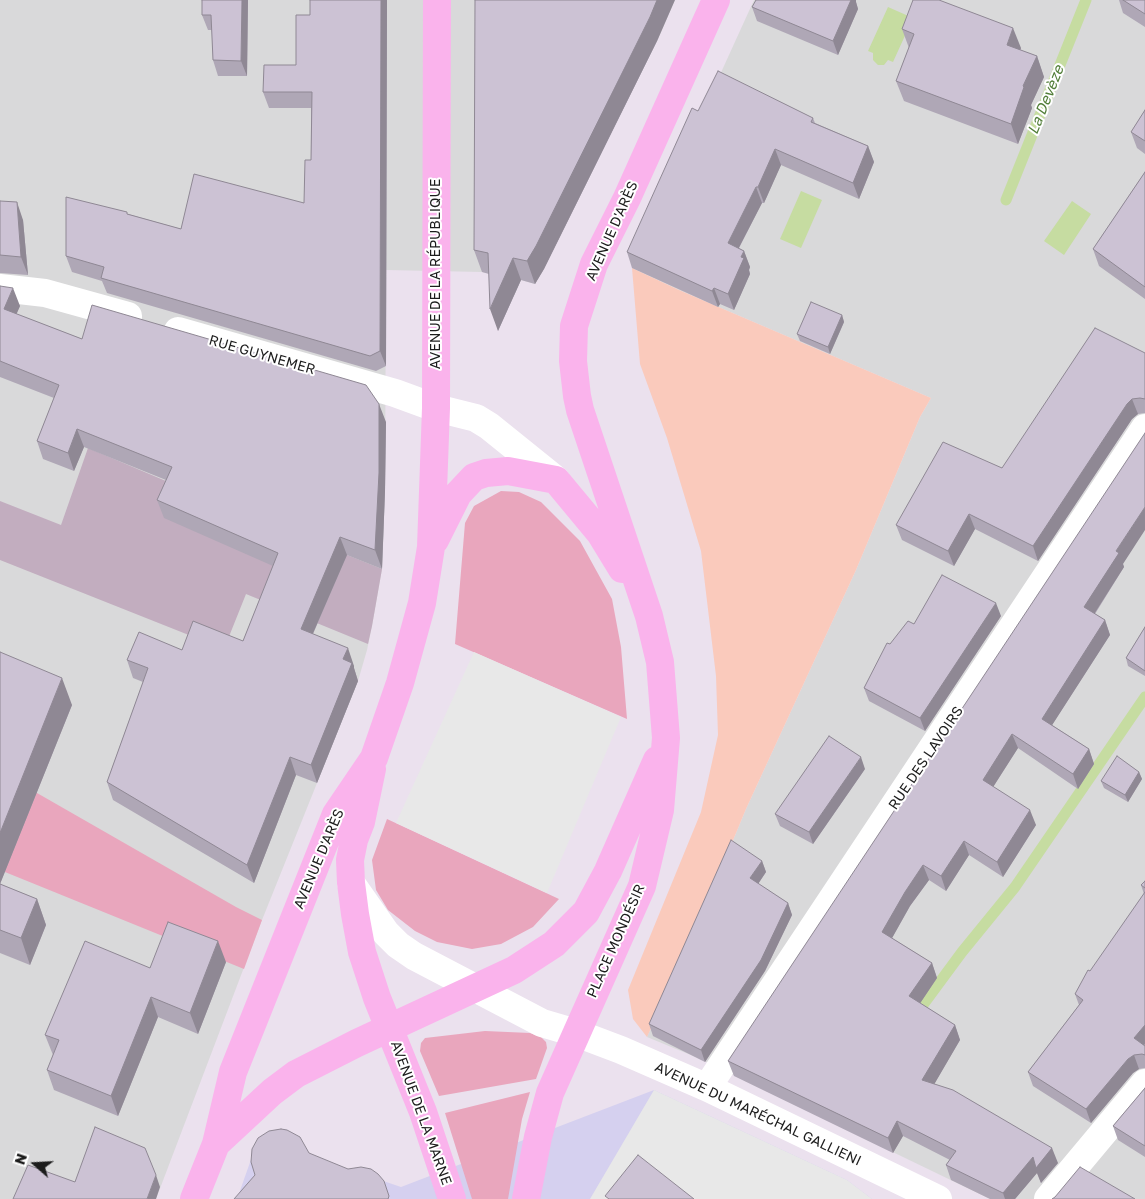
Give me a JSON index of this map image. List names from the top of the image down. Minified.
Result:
{"streets":{"main road":["AVENUE D'ARÈS","AVENUE DE LA RÉPUBLIQUE","PLACE MONDÉSIR","AVENUE DE LA MARNE"],"street":["RUE GUYNEMER","RUE DES LAVOIRS","AVENUE DU MARÉCHAL GALLIENI"]},"crossings":[["AVENUE D'ARÈS","AVENUE DE LA RÉPUBLIQUE"],["AVENUE D'ARÈS","PLACE MONDÉSIR"],["AVENUE D'ARÈS","AVENUE DE LA MARNE"],["AVENUE DE LA RÉPUBLIQUE","RUE GUYNEMER"],["RUE DES LAVOIRS","AVENUE DU MARÉCHAL GALLIENI"],["PLACE MONDÉSIR","AVENUE DE LA MARNE"],["PLACE MONDÉSIR","AVENUE DU MARÉCHAL GALLIENI"]],"water":["La Devèze"],"north":"left"}
